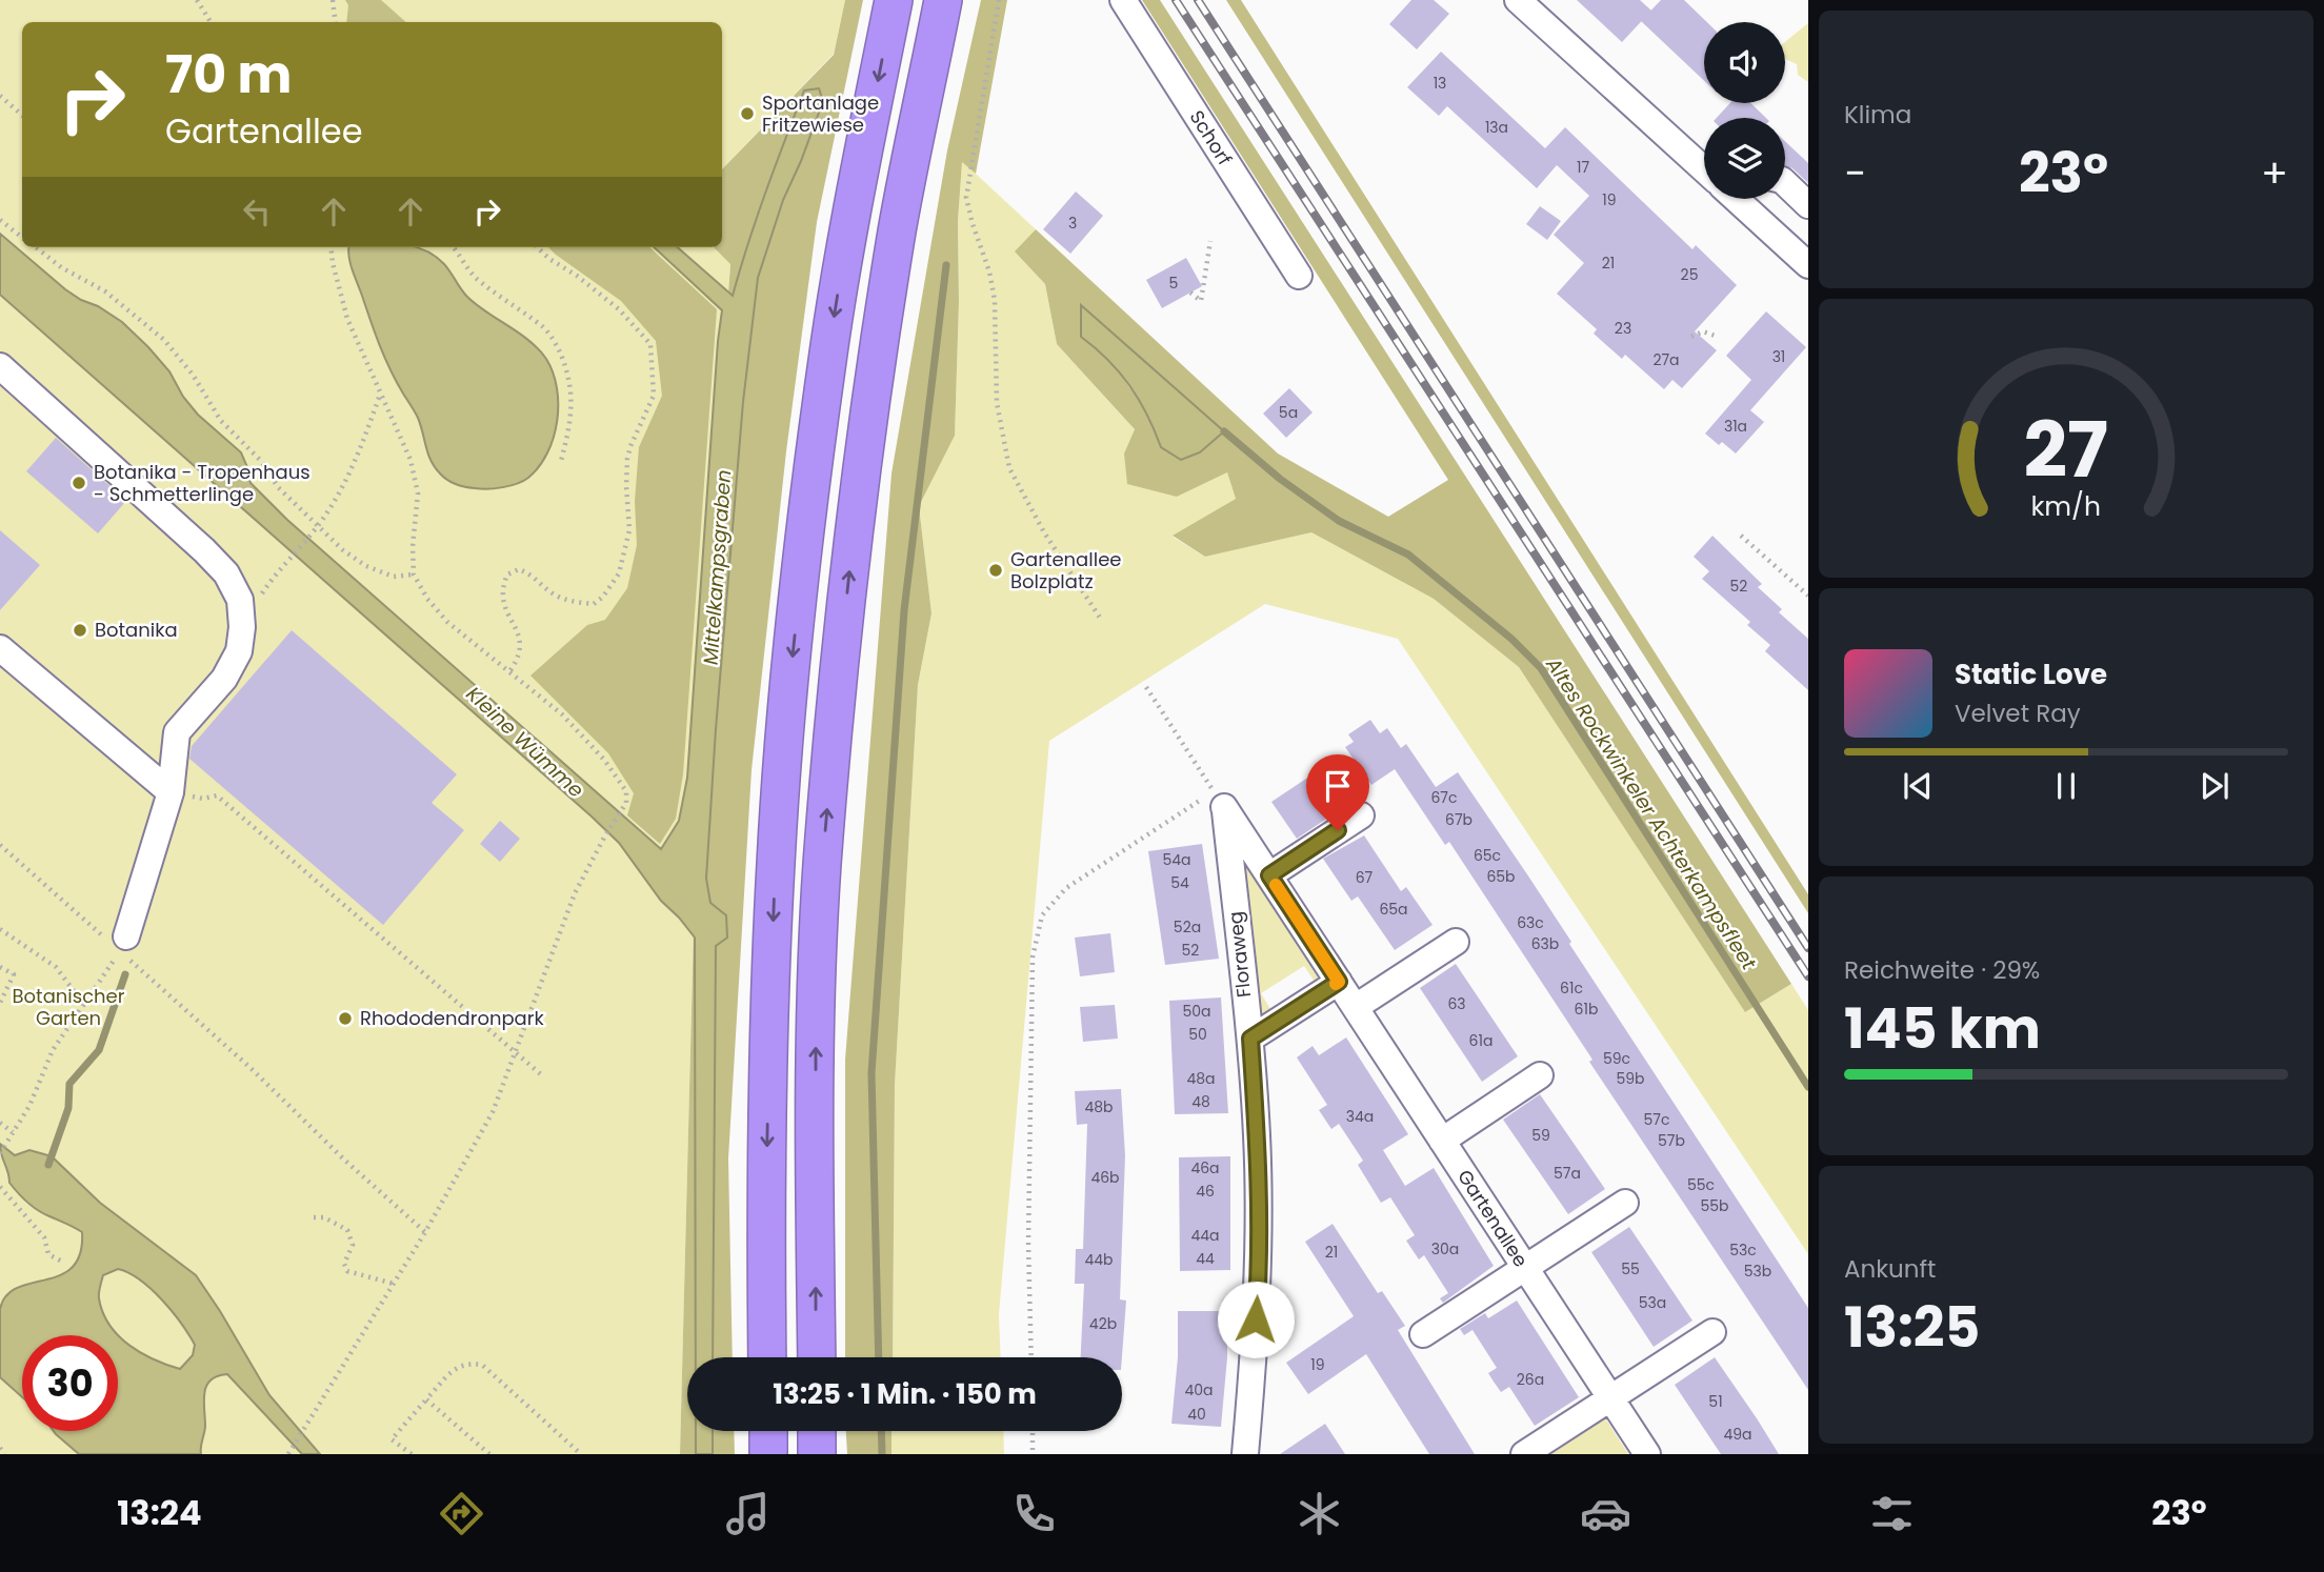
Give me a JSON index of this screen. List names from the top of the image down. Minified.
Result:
{"streets":{"street":["Schorf","Floraweg","Gartenallee"]},"crossings":[["Floraweg","Gartenallee"]],"water":["Mittelkampsgraben","Kleine Wümme","Altes Rockwinkeler Achterkampsfleet"],"parks":["Botanischer Garten"],"places":["Sportanlage Fritzewiese","Botanika - Tropenhaus - Schmetterlinge","Gartenallee Bolzplatz","Botanika","Rhododendronpark"],"house_numbers":["13","13a","17","19","3","21","25","5","23","31","27a","5a","31a","52","67c","67b","65c","54a","65b","67","54","65a","63c","52a","63b","52","61c","63","61b","50a","50","61a","59c","48a","59b","48","48b","34a","57c","59","57b","46a","57a","46b","55c","46","55b","44a","30a","53c","21","44","44b","55","53b","53a","42b","19","26a","40a","51","40","49a"],"page":{"tile":["Klima",["Reichweite · 29%","145 km"],["Ankunft","13:25"]],"turn":["70 m","Gartenallee"],"heat":["−","23°","+"],"song":["Static Love","Velvet Ray"],"limit":"30","trip":"13:25 · 1 Min. · 150 m","tabs":["13:24","23°"],"gauge":["27","km/h"]}}
